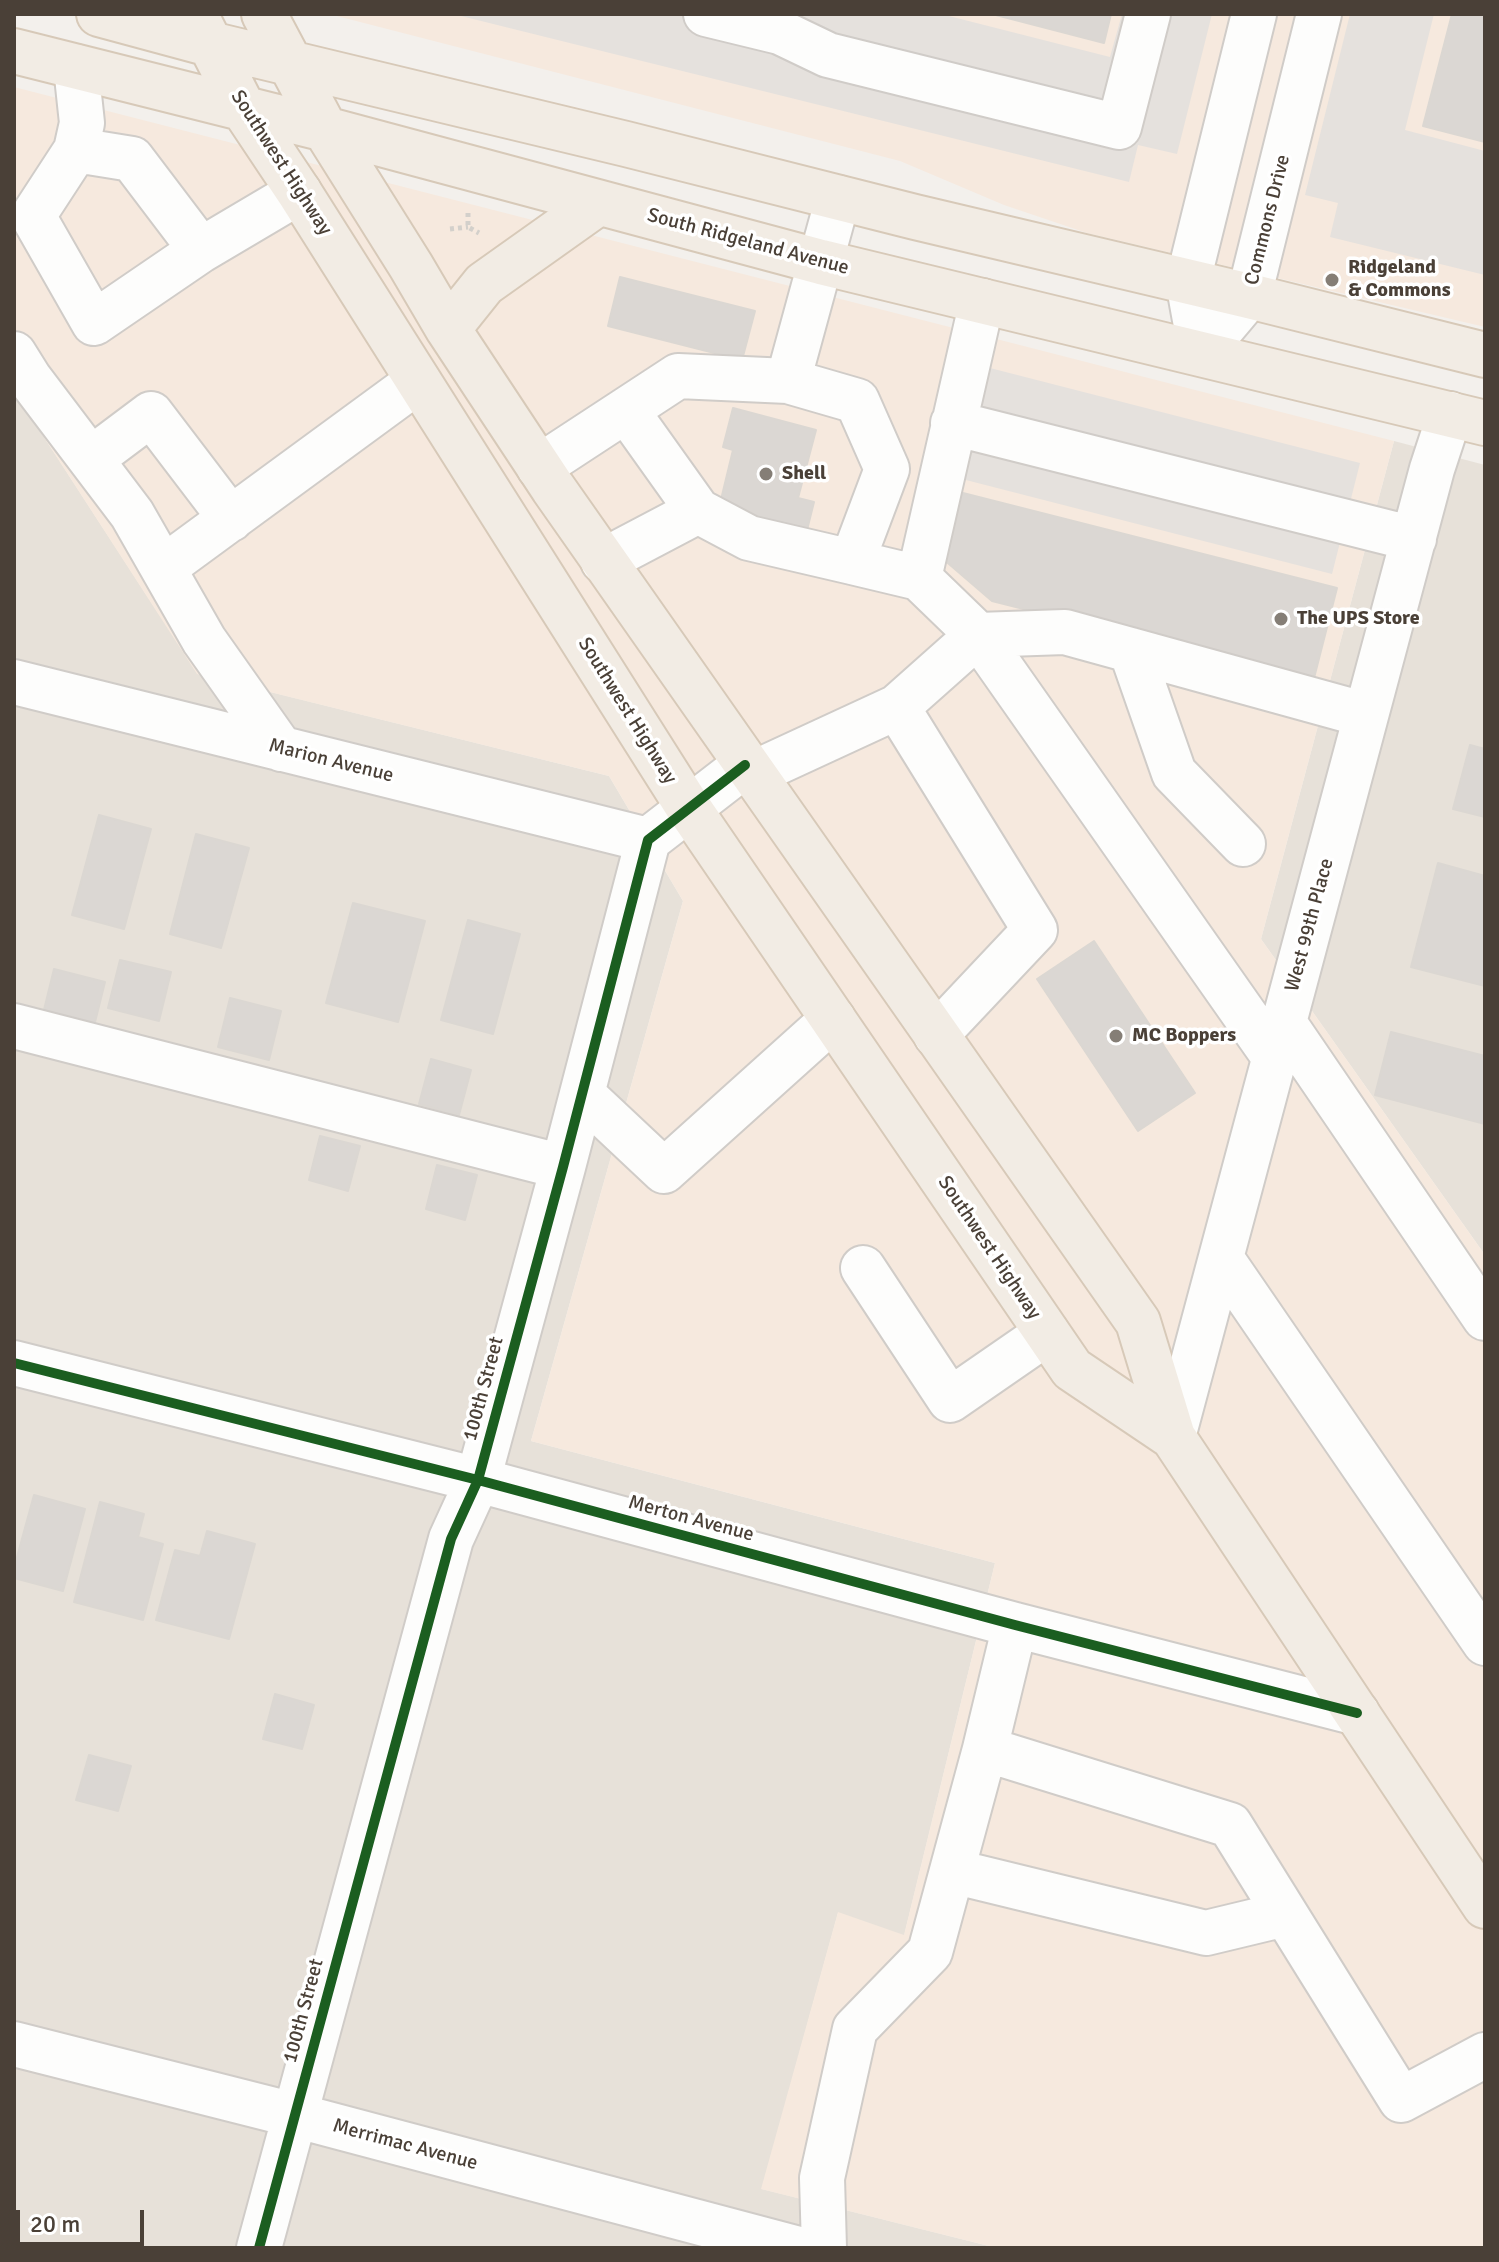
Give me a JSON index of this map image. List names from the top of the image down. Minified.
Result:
{"streets":{"main road":["Southwest Highway","South Ridgeland Avenue"],"street":["Commons Drive","Marion Avenue","West 99th Place","100th Street","Merton Avenue","Merrimac Avenue"]},"crossings":[["Southwest Highway","South Ridgeland Avenue"],["Southwest Highway","West 99th Place"],["Southwest Highway","Merton Avenue"],["Commons Drive","South Ridgeland Avenue"],["South Ridgeland Avenue","West 99th Place"],["Marion Avenue","100th Street"],["100th Street","Merton Avenue"],["100th Street","Merrimac Avenue"]],"places":["Ridgeland & Commons","Shell","The UPS Store","MC Boppers"],"scale_bar":"20 m"}
